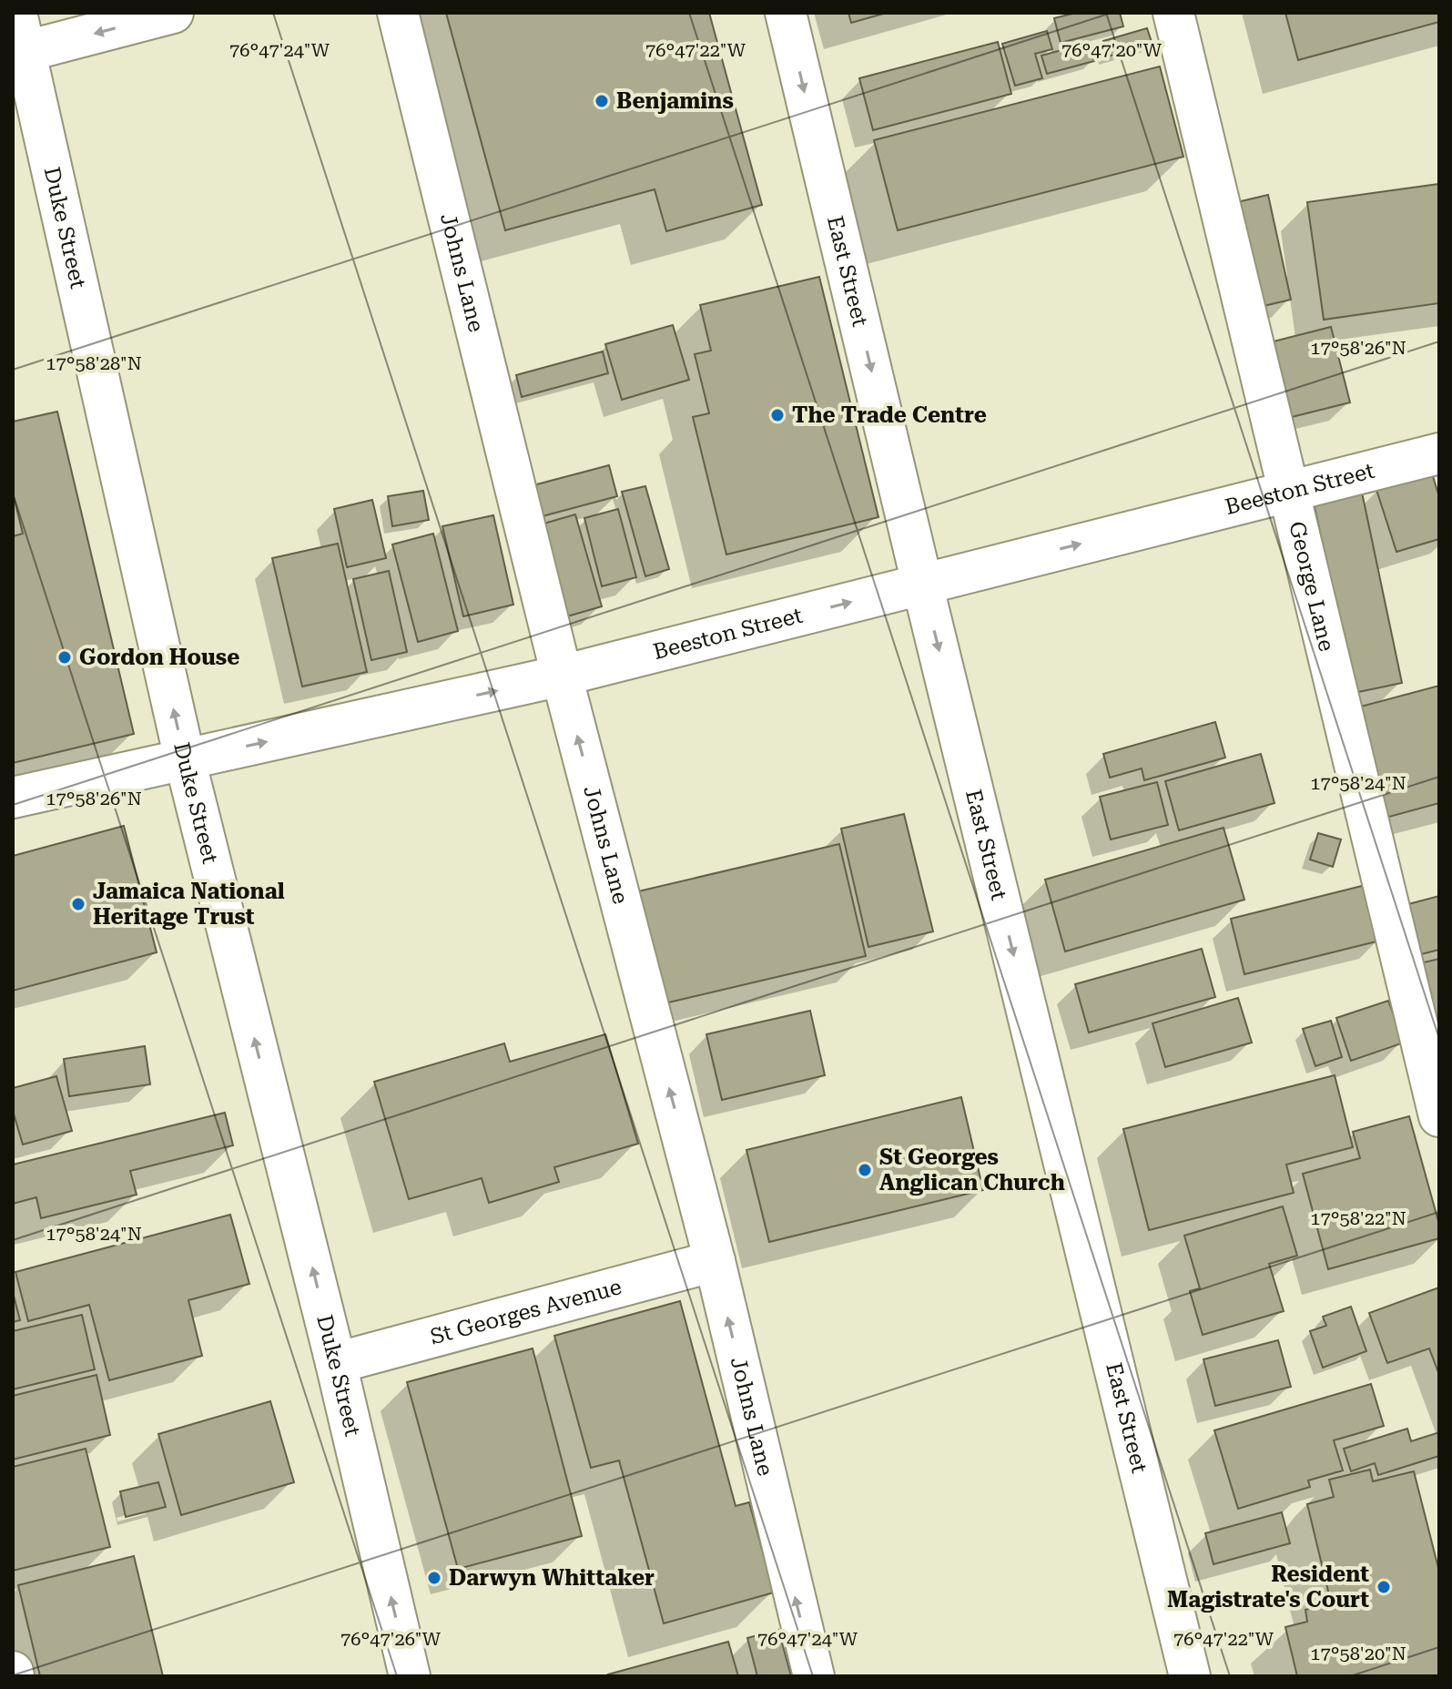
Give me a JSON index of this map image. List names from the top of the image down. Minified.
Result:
{"streets":{"street":["Duke Street","East Street","Johns Lane","Beeston Street","George Lane","St Georges Avenue"]},"crossings":[["Duke Street","Beeston Street"],["Duke Street","St Georges Avenue"],["East Street","Beeston Street"],["Johns Lane","Beeston Street"],["Johns Lane","St Georges Avenue"],["Beeston Street","George Lane"]],"one_way":["Duke Street","East Street","Johns Lane","Beeston Street"],"places":["Benjamins","The Trade Centre","Gordon House","Jamaica National Heritage Trust","St Georges Anglican Church","Darwyn Whittaker","Resident Magistrate's Court"],"coordinates":["76°47'24\"W","76°47'22\"W","76°47'20\"W","17°58'26\"N","17°58'28\"N","17°58'24\"N","17°58'22\"N","76°47'26\"W","17°58'20\"N"]}
